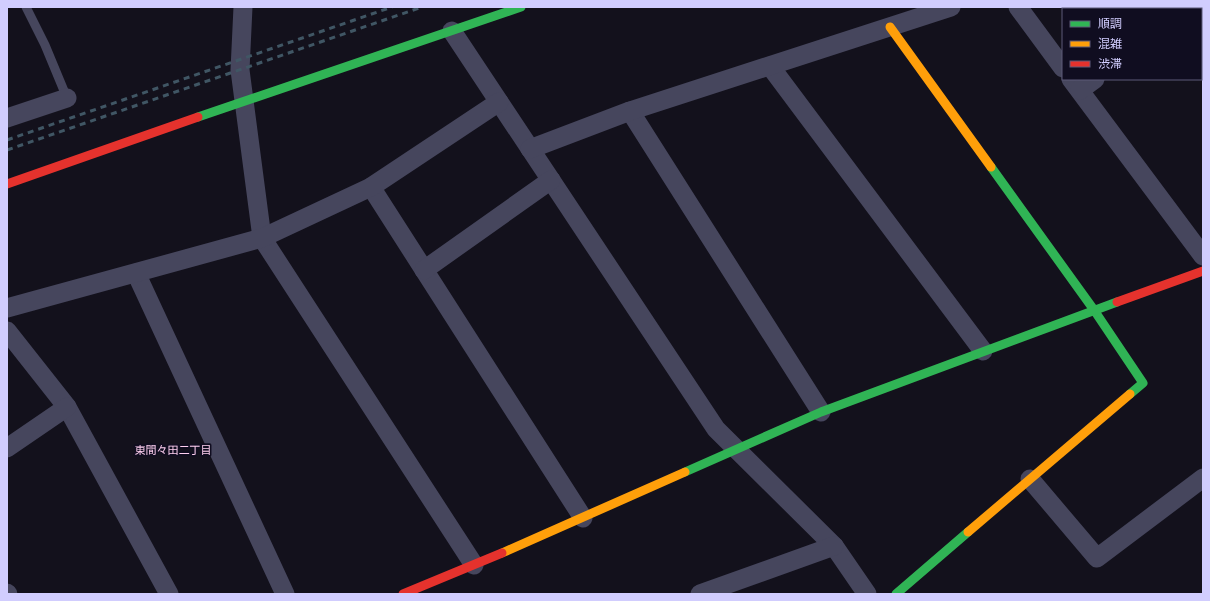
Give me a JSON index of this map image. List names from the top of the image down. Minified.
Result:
{"districts":["東間々田二丁目"],"legend":["順調","混雑","渋滞"]}
